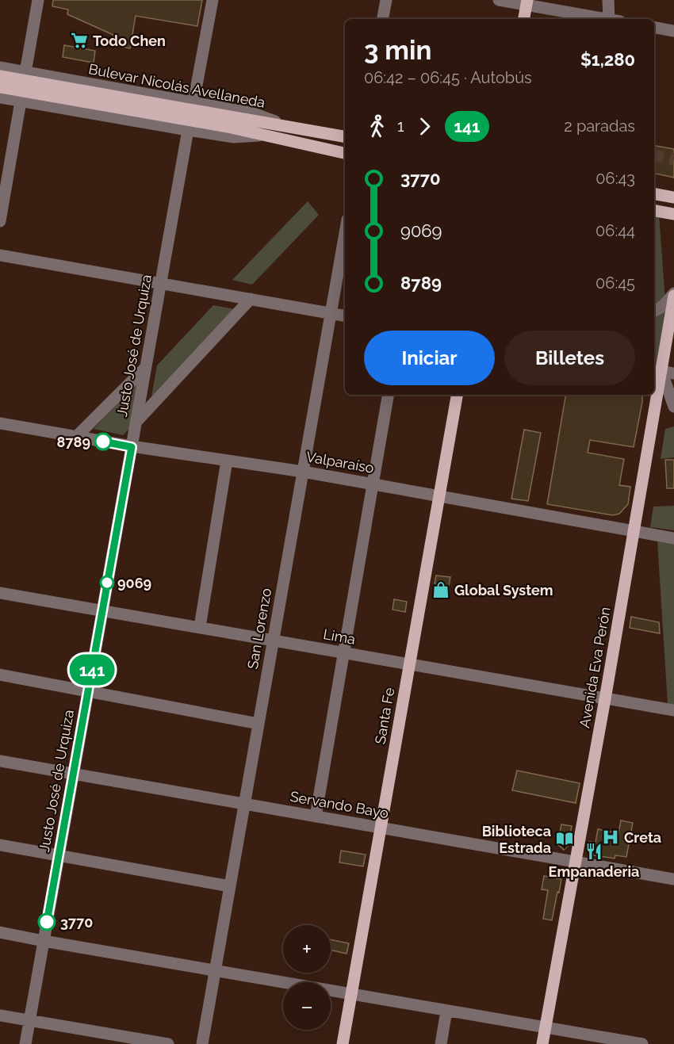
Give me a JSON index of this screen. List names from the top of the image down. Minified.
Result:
{"streets":{"main road":["Bulevar Nicolás Avellaneda","Avenida Eva Perón","Santa Fe"],"street":["Justo José de Urquiza","Valparaíso","San Lorenzo","Lima","Servando Bayo"]},"crossings":[["Justo José de Urquiza","Valparaíso"],["Justo José de Urquiza","Lima"],["Justo José de Urquiza","Servando Bayo"],["Valparaíso","San Lorenzo"],["Valparaíso","Avenida Eva Perón"],["Valparaíso","Santa Fe"],["San Lorenzo","Lima"],["San Lorenzo","Servando Bayo"],["Lima","Avenida Eva Perón"],["Lima","Santa Fe"],["Avenida Eva Perón","Servando Bayo"],["Santa Fe","Servando Bayo"]],"places":{"supermarket":["Todo Chen"],"other":["8789","9069","3770"],"shop":["Global System"],"hospital":["Creta"],"library":["Biblioteca Estrada"],"restaurant":["Empanaderia"]},"lines":["bus line 141"],"page":{"on_map":"141","heading":["3 min","06:42 – 06:45 · Autobús","$1,280"],"legs":["1","141","2 paradas"],"list":[{"name":"3770","value":"06:43"},{"name":"9069","value":"06:44"},{"name":"8789","value":"06:45"}],"buttons":["Iniciar","Billetes"],"map_buttons":["+","−"]}}
